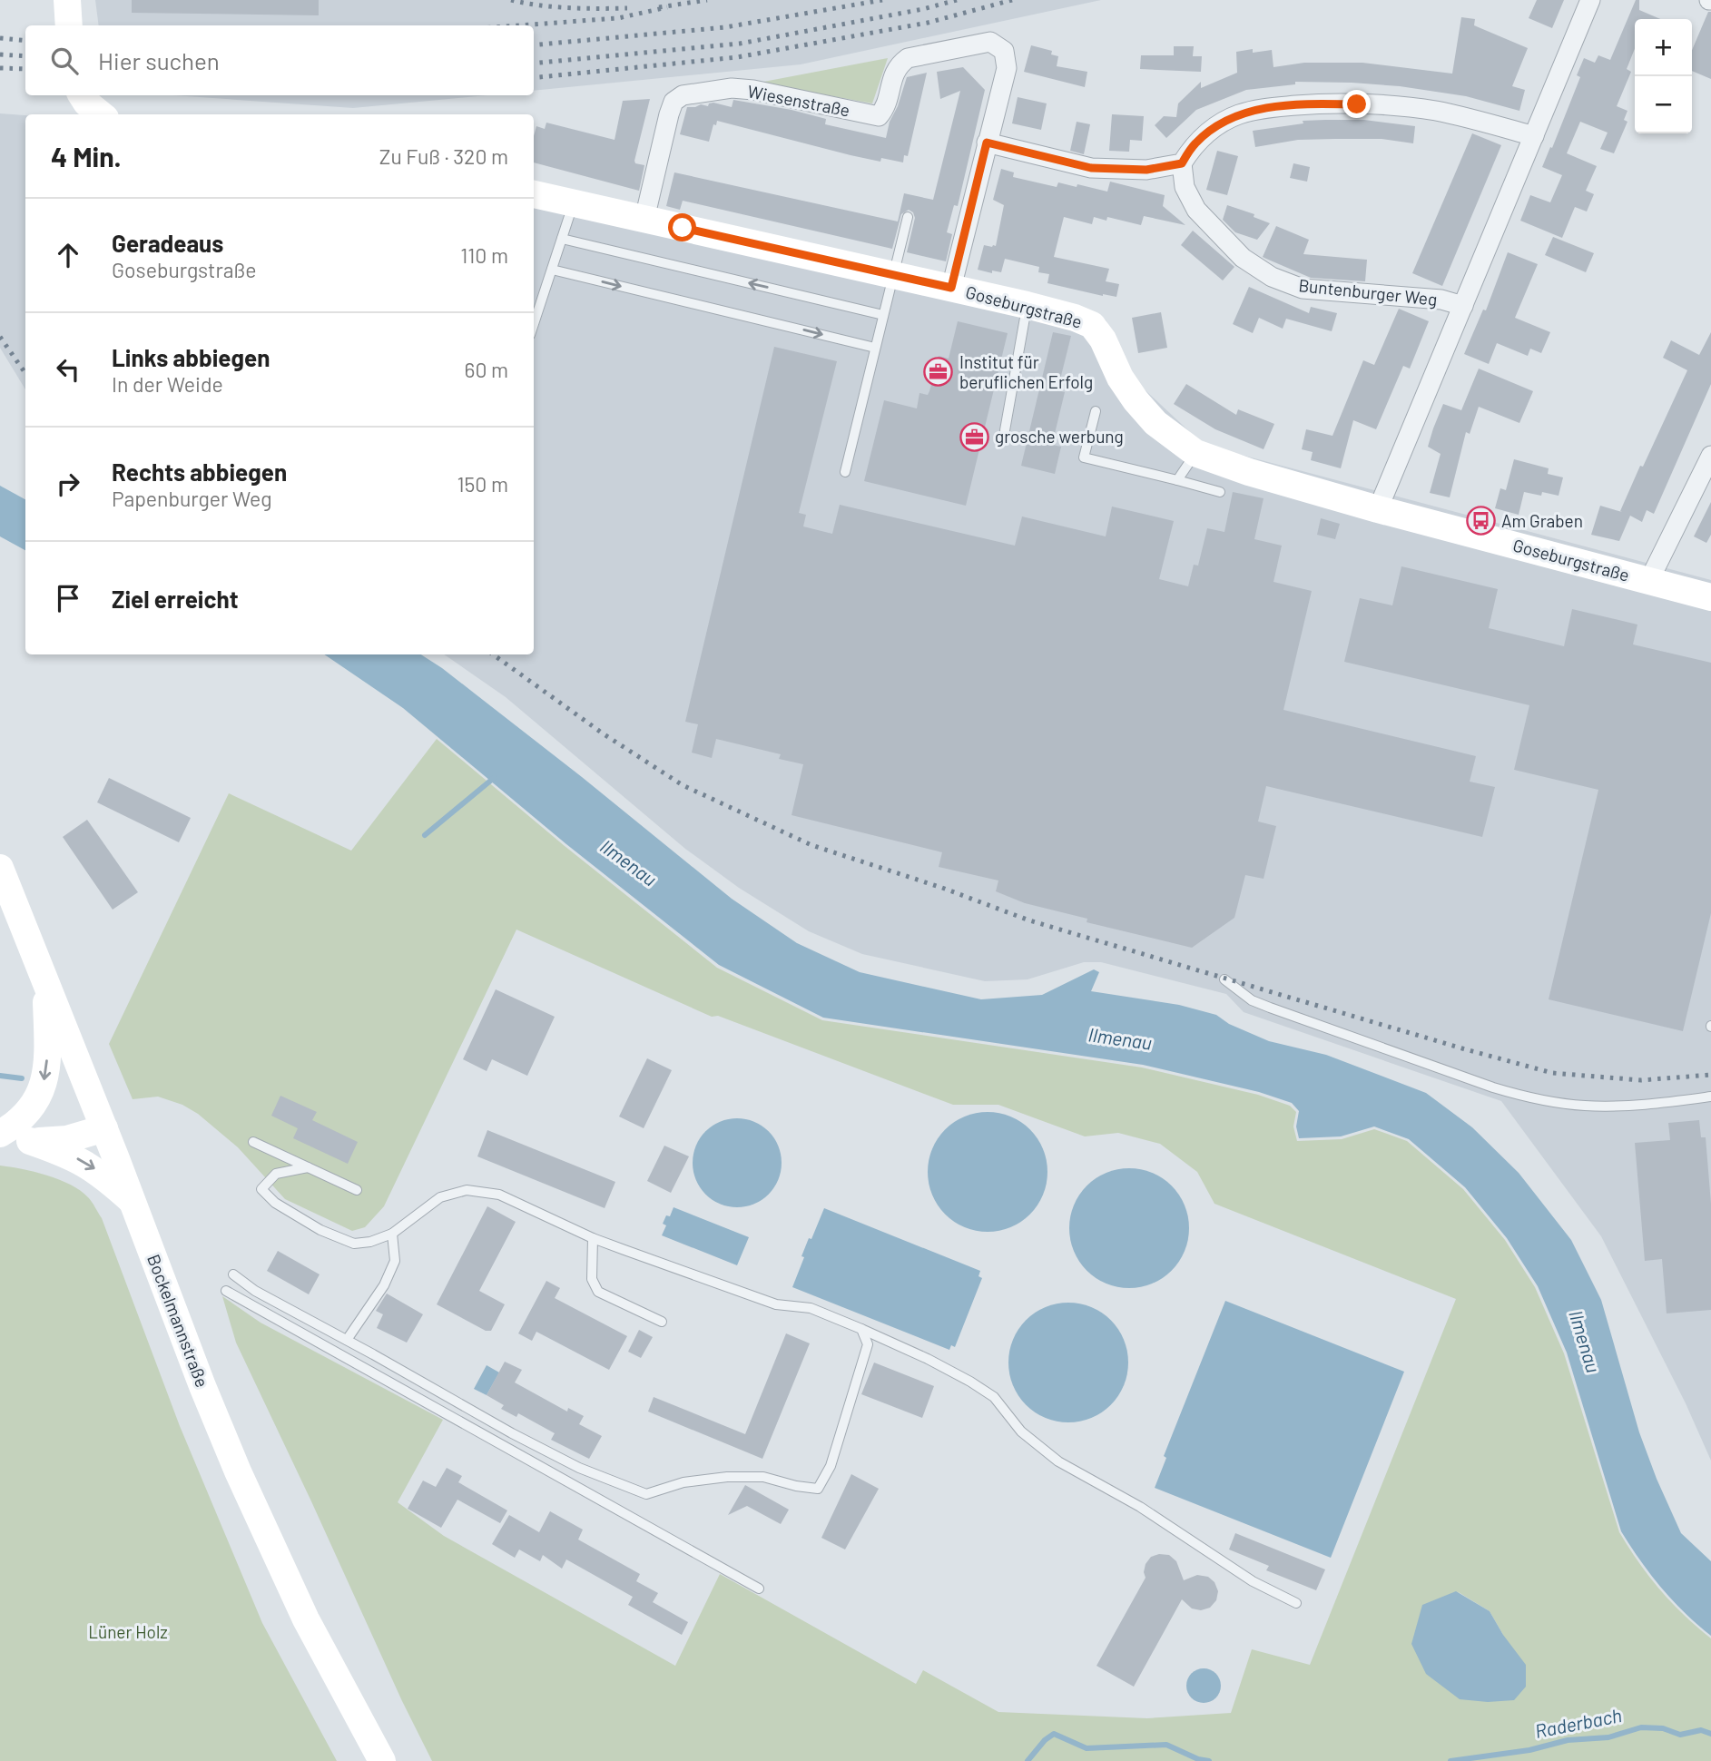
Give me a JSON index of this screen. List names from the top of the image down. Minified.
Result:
{"streets":{"street":["Wiesenstraße","Buntenburger Weg","Goseburgstraße","Bockelmannstraße"]},"crossings":[["Wiesenstraße","Goseburgstraße"]],"water":["Ilmenau","Raderbach"],"parks":["Lüner Holz"],"places":{"office":["Institut für beruflichen Erfolg","grosche werbung"],"bus stop":["Am Graben"]},"page":{"map_buttons":["+","−"],"search":"Hier suchen","heading":["4 Min.","Zu Fuß · 320 m"],"list":[["Geradeaus","Goseburgstraße","110 m"],["Links abbiegen","In der Weide","60 m"],["Rechts abbiegen","Papenburger Weg","150 m"],"Ziel erreicht"]}}
